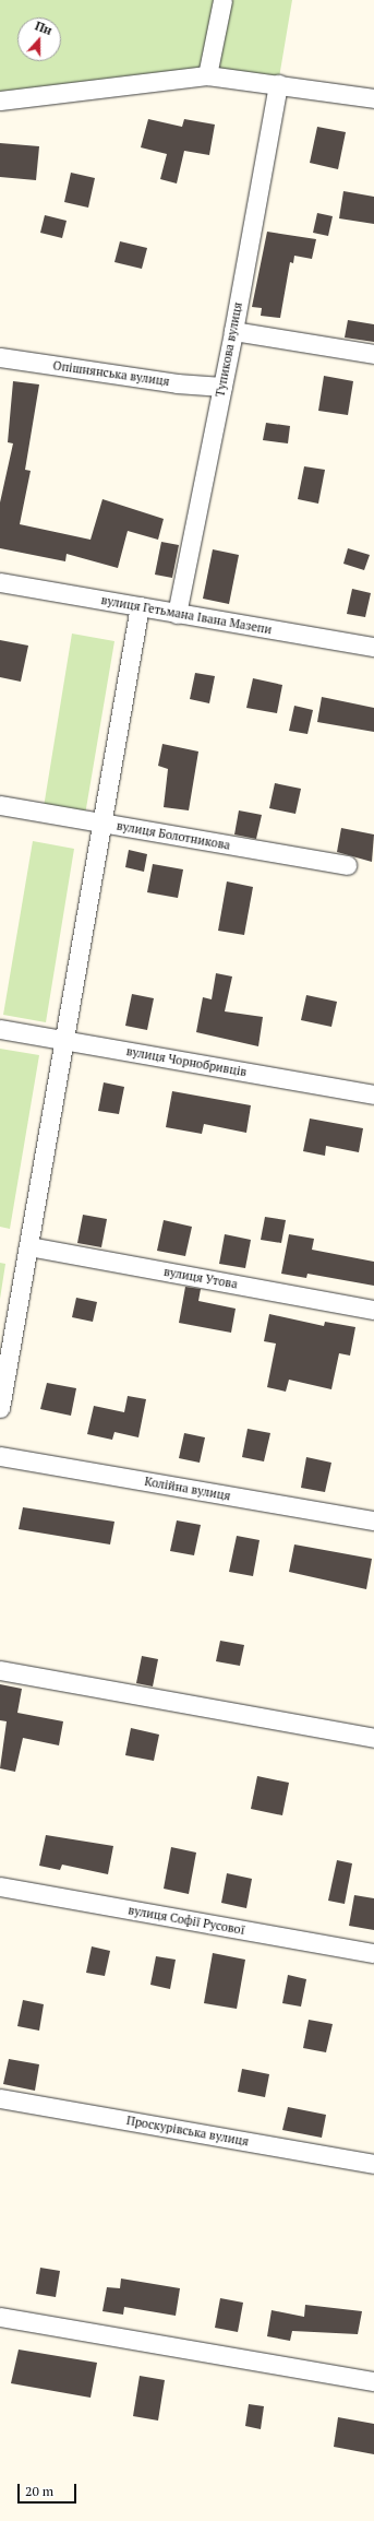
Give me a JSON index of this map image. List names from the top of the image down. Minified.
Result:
{"streets":{"street":["Тупикова вулиця","Опішнянська вулиця","вулиця Гетьмана Івана Мазепи","вулиця Болотникова","вулиця Чорнобривців","вулиця Утова","Колійна вулиця","вулиця Софії Русової","Проскурівська вулиця"]},"crossings":[["Тупикова вулиця","Опішнянська вулиця"],["Тупикова вулиця","вулиця Гетьмана Івана Мазепи"]],"scale_bar":"20 m","north":"top"}
